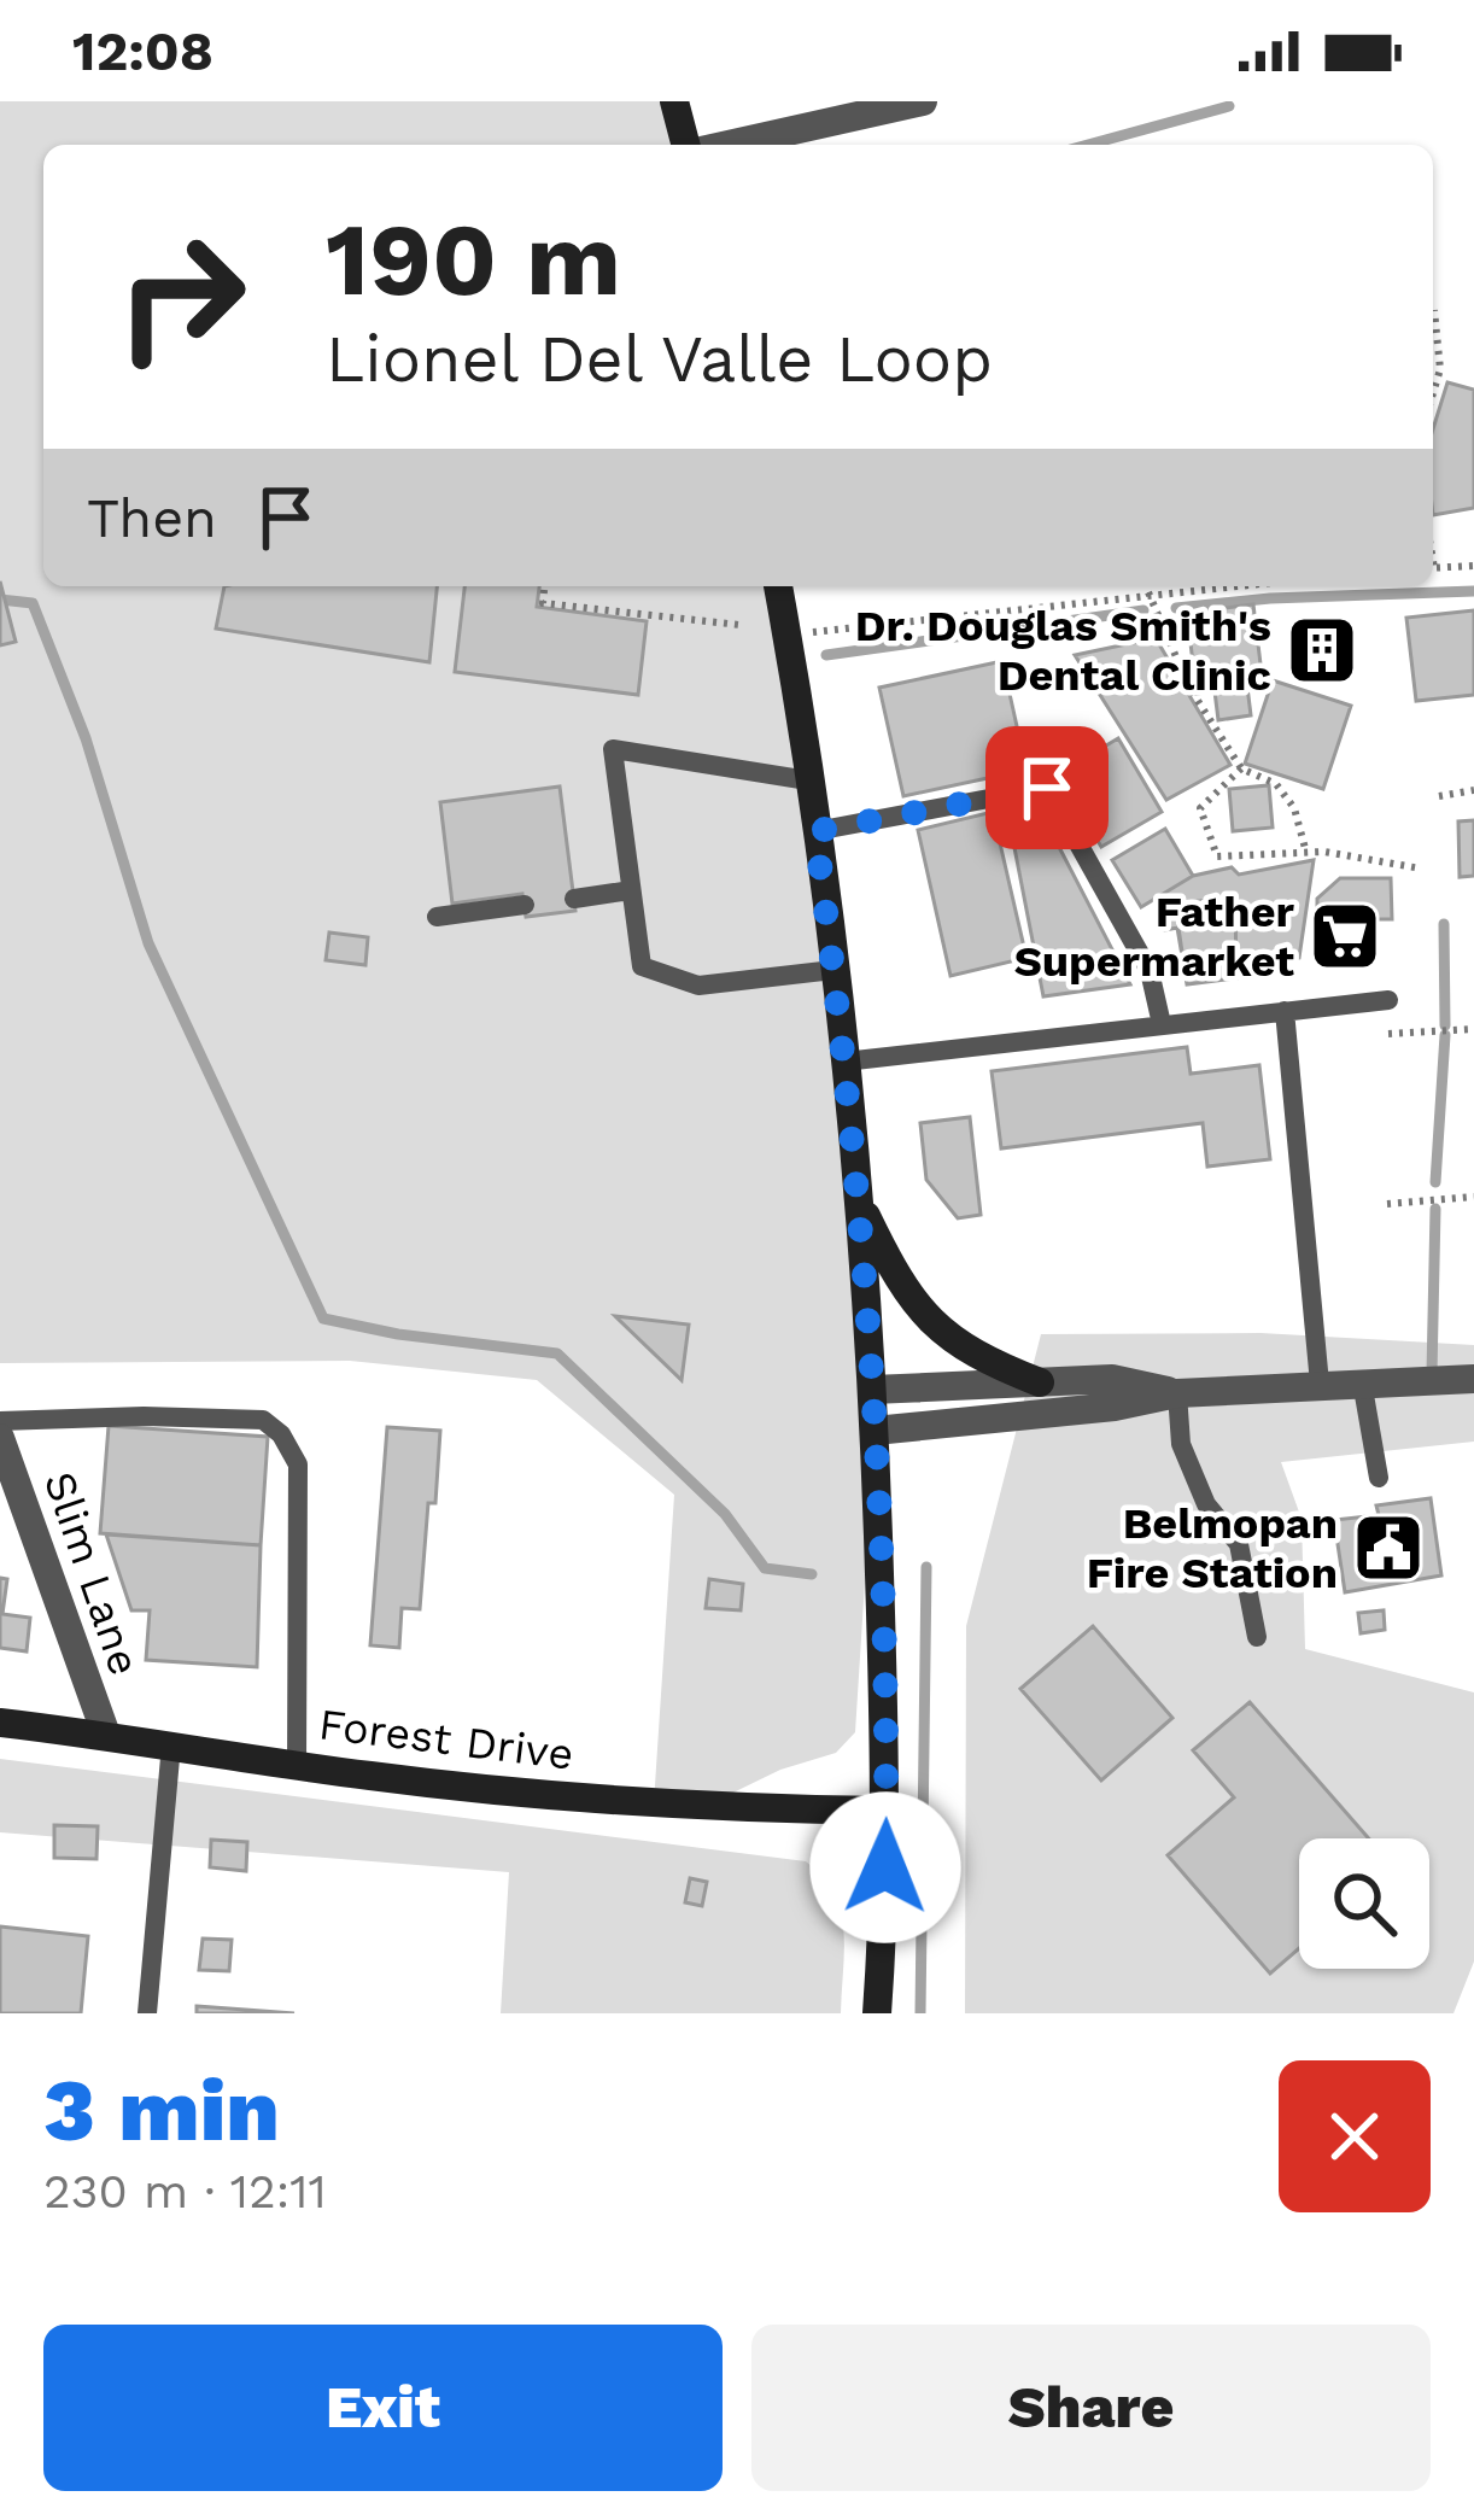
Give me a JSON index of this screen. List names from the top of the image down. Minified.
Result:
{"streets":{"main road":["Forest Drive"],"street":["Slim Lane"]},"crossings":[["Slim Lane","Forest Drive"]],"places":{"building":["Dr. Douglas Smith's Dental Clinic"],"supermarket":["Father Supermarket"],"public building":["Belmopan Fire Station"]},"page":{"status":"12:08","turn":["190 m","Lionel Del Valle Loop"],"then":"Then","heading":["3 min","230 m · 12:11"],"buttons":["Exit","Share"]}}
